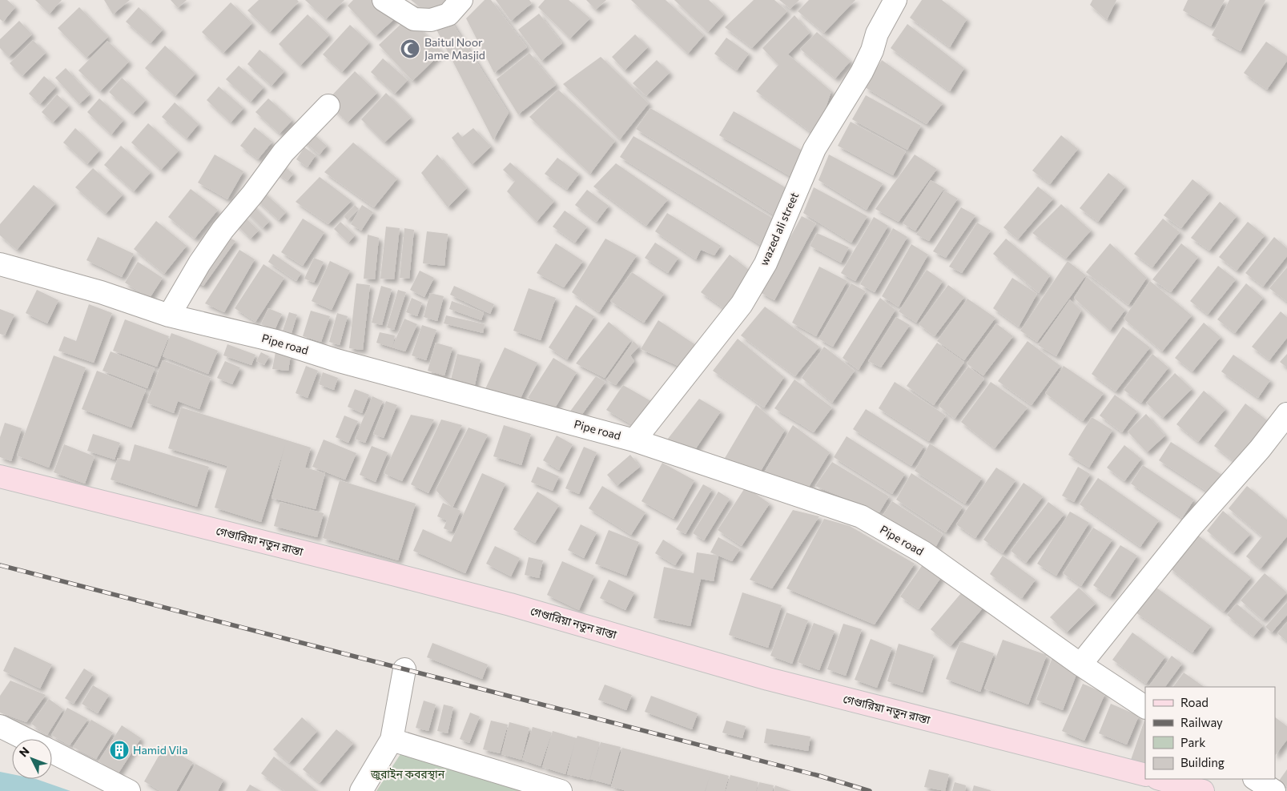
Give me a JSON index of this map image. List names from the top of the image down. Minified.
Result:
{"streets":{"main road":["গেণ্ডারিয়া নতুন রাস্তা"],"street":["wazed ali street","Pipe road"]},"crossings":[["wazed ali street","Pipe road"]],"parks":["জুরাইন কবরস্থান"],"places":{"mosque":["Baitul Noor Jame Masjid"],"building":["Hamid Vila"]},"legend":["Road","Railway","Park","Building"],"north":"top left"}
